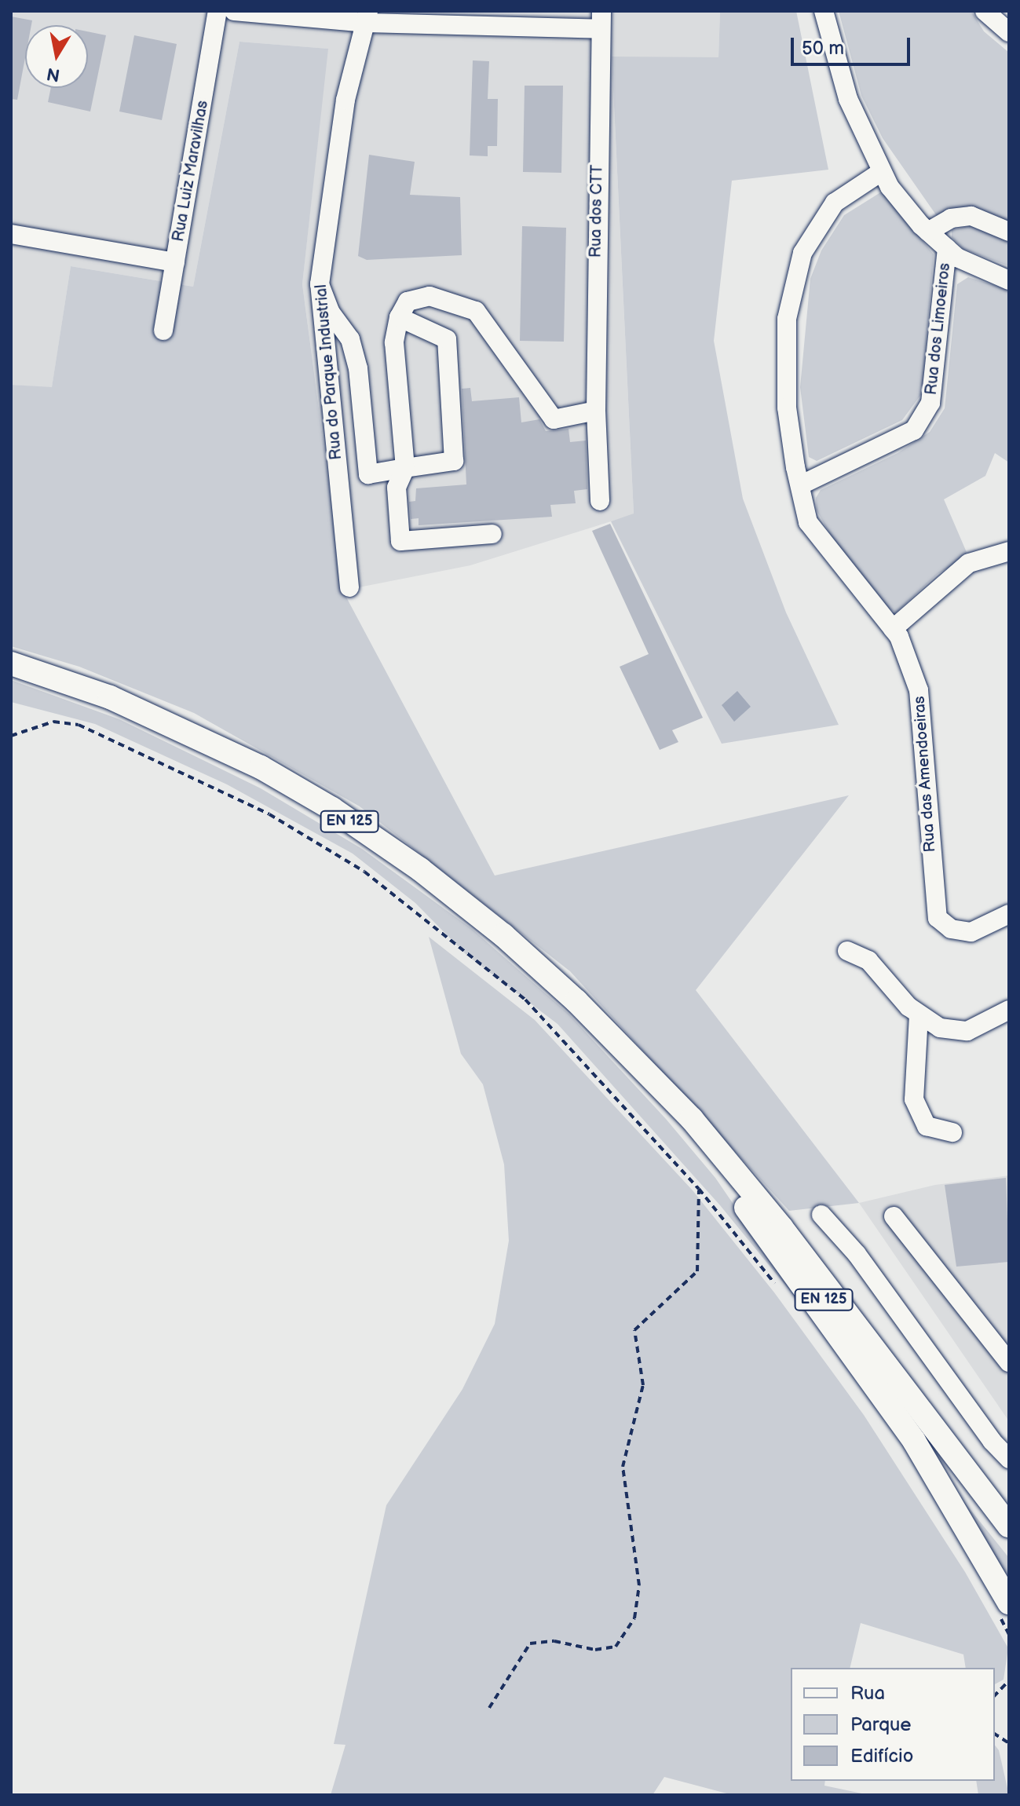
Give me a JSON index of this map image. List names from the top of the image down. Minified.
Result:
{"streets":{"main road":["EN 125"],"street":["Rua Luiz Maravilhas","Rua dos CTT","Rua dos Limoeiros","Rua do Parque Industrial","Rua das Amendoeiras"]},"crossings":[["Rua dos Limoeiros","Rua das Amendoeiras"]],"legend":["Rua","Parque","Edifício"],"scale_bar":"50 m","north":"bottom"}
